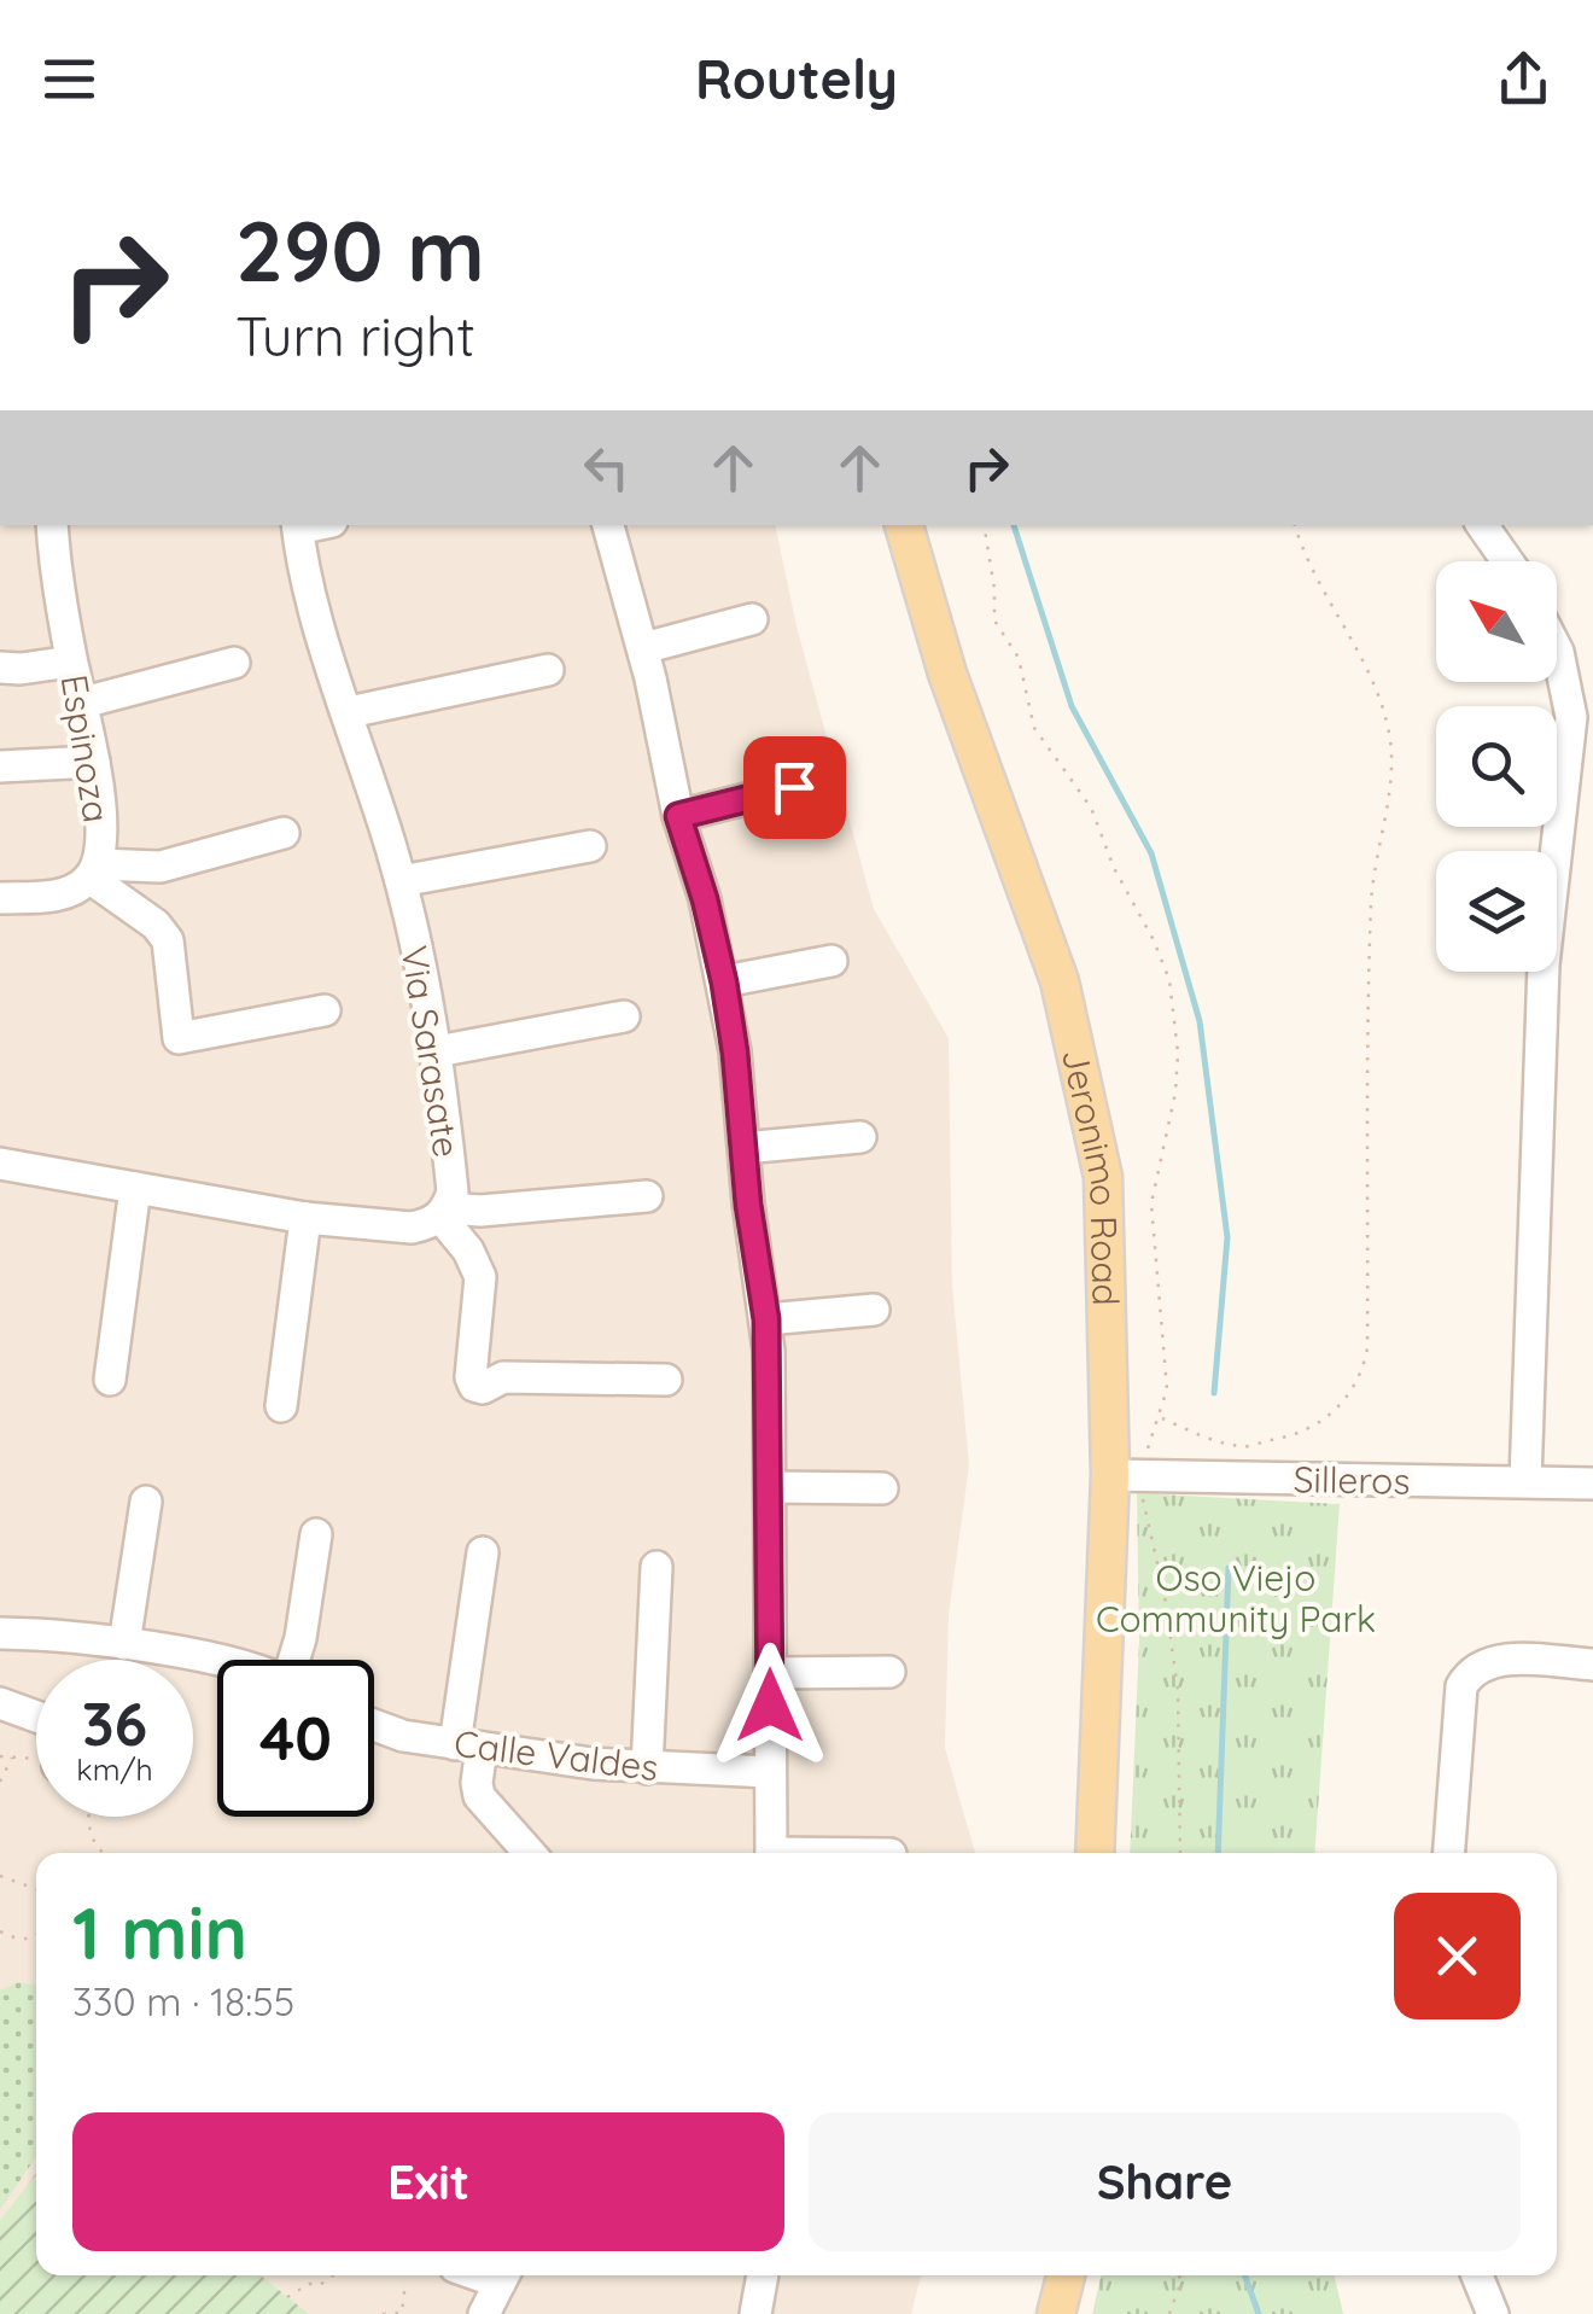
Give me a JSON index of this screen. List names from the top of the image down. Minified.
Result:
{"streets":{"main road":["Jeronimo Road"],"street":["Espinoza","Via Sarasate","Silleros","Calle Valdes"]},"crossings":[["Jeronimo Road","Silleros"]],"parks":["Oso Viejo Community Park"],"north":"top left","page":{"header":"Routely","turn":["290 m","Turn right"],"speed":"36 km/h","limit":"40","heading":["1 min","330 m · 18:55"],"buttons":["Exit","Share"]}}
